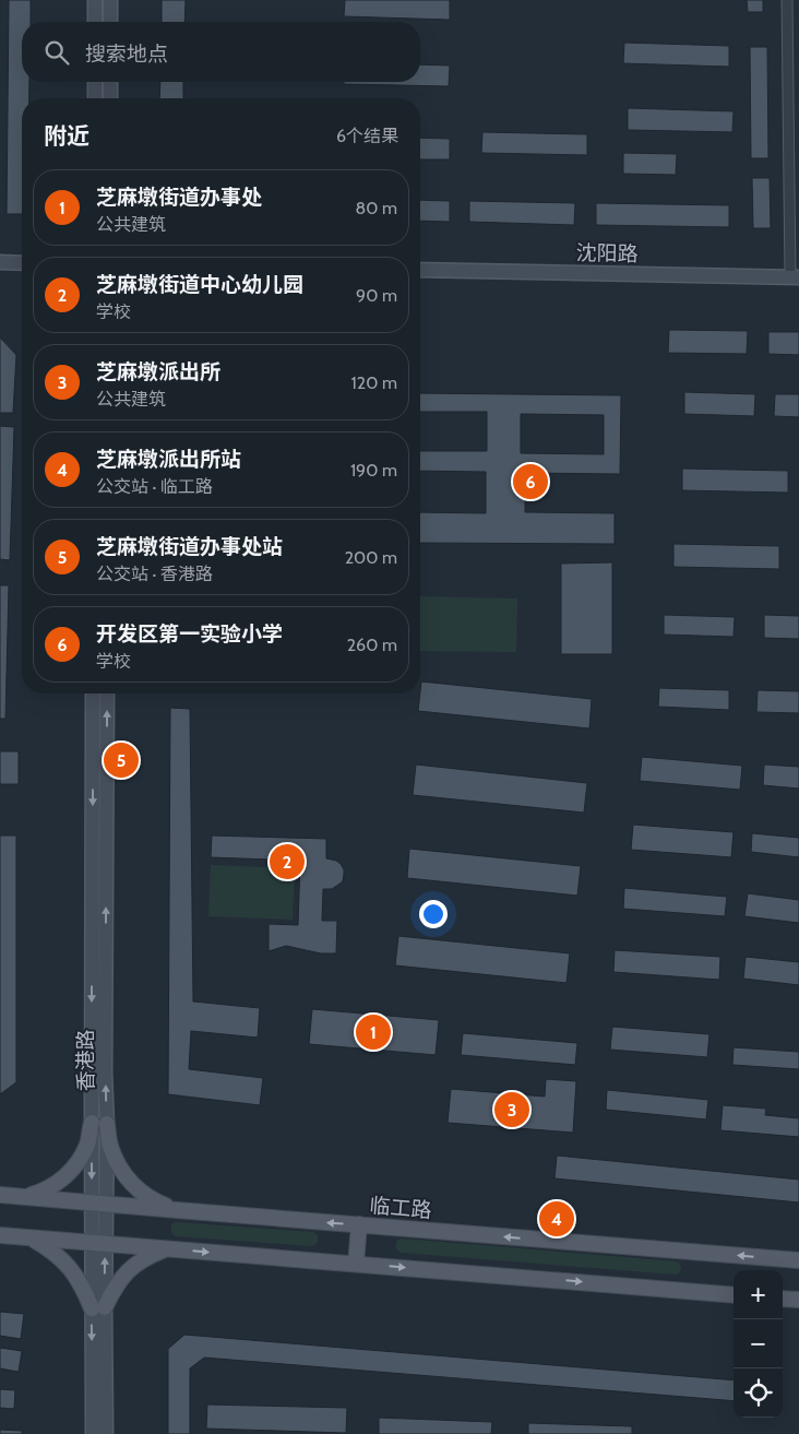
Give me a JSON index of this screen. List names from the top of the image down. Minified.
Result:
{"streets":{"main road":["沈阳路","香港路","临工路"]},"crossings":[["香港路","临工路"]],"page":{"search":"搜索地点","heading":["附近","6个结果"],"list":[{"mark":"1","name":"芝麻墩街道办事处","note":"公共建筑","value":"80 m"},{"mark":"2","name":"芝麻墩街道中心幼儿园","note":"学校","value":"90 m"},{"mark":"3","name":"芝麻墩派出所","note":"公共建筑","value":"120 m"},{"mark":"4","name":"芝麻墩派出所站","note":"公交站 · 临工路","value":"190 m"},{"mark":"5","name":"芝麻墩街道办事处站","note":"公交站 · 香港路","value":"200 m"},{"mark":"6","name":"开发区第一实验小学","note":"学校","value":"260 m"}],"pins":["6","5","2","1","3","4"],"map_buttons":["+","−"]}}
